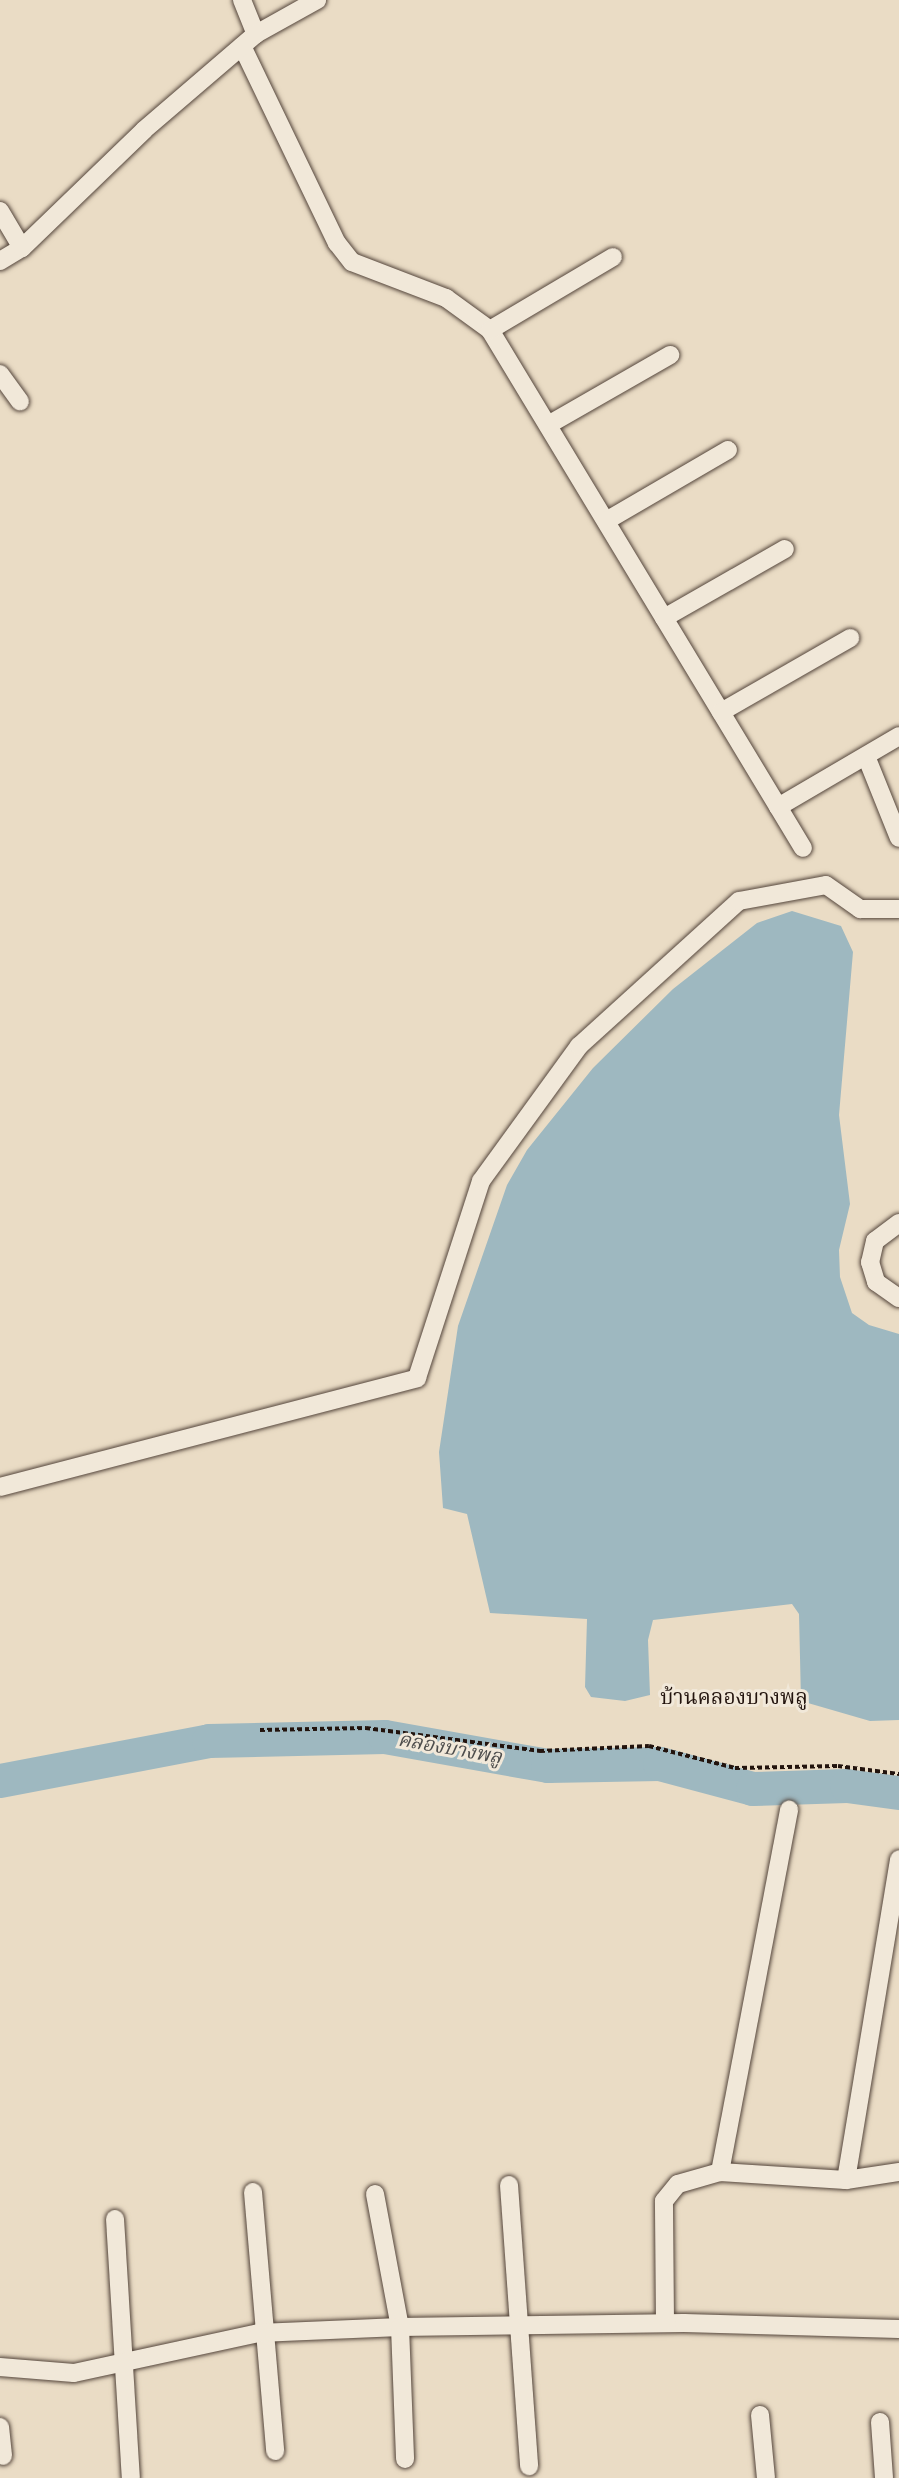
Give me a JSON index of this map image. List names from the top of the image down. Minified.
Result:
{"districts":["บ้านคลองบางพลู"],"water":["คลองบางพลู"]}
